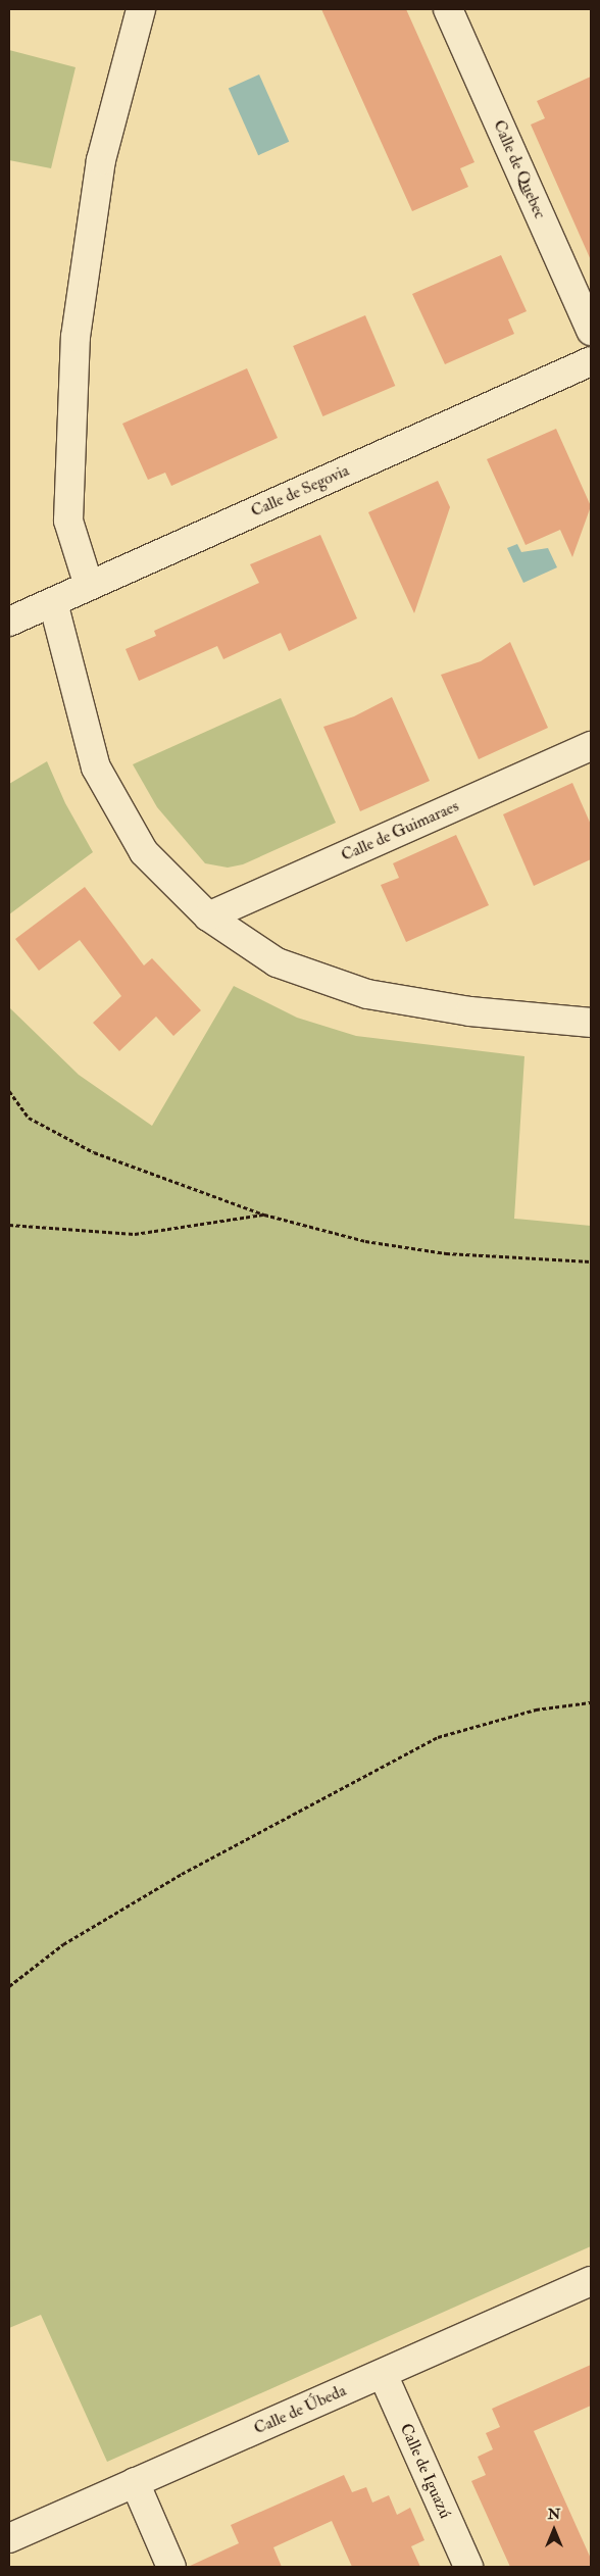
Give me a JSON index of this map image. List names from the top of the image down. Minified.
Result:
{"streets":{"street":["Calle de Quebec","Calle de Segovia","Calle de Guimaraes","Calle de Úbeda","Calle de Iguazú"]},"crossings":[["Calle de Úbeda","Calle de Iguazú"]],"north":"top"}
